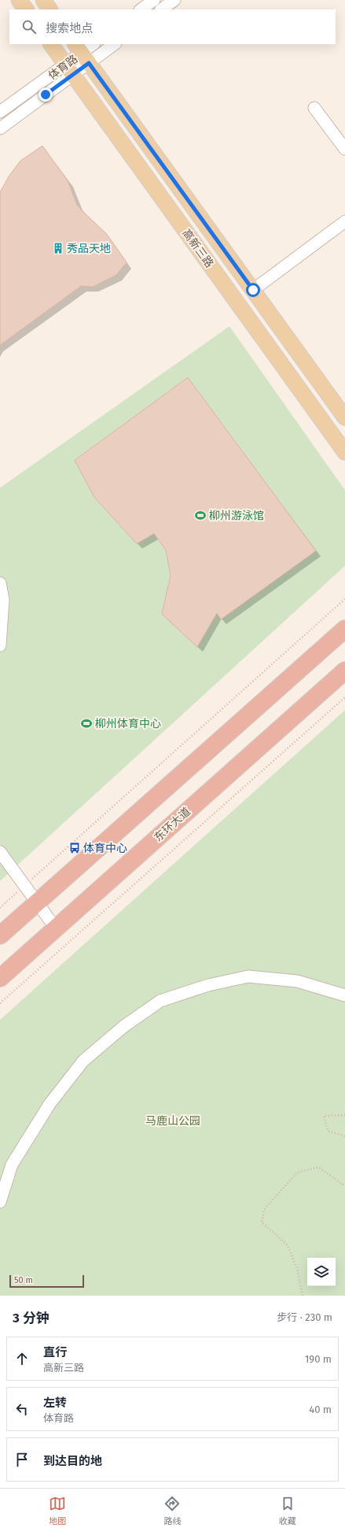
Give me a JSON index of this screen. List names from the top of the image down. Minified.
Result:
{"streets":{"highway":["东环大道"],"main road":["高新三路"],"street":["体育路"]},"crossings":[["体育路","高新三路"]],"parks":["马鹿山公园"],"places":{"building":["秀品天地"],"sports":["柳州游泳馆","柳州体育中心"],"bus stop":["体育中心"]},"scale_bar":"50 m","page":{"search":"搜索地点","scale":"50 m","heading":["3 分钟","步行 · 230 m"],"list":[["直行","高新三路","190 m"],["左转","体育路","40 m"],"到达目的地"],"nav":["地图","路线","收藏"]}}
